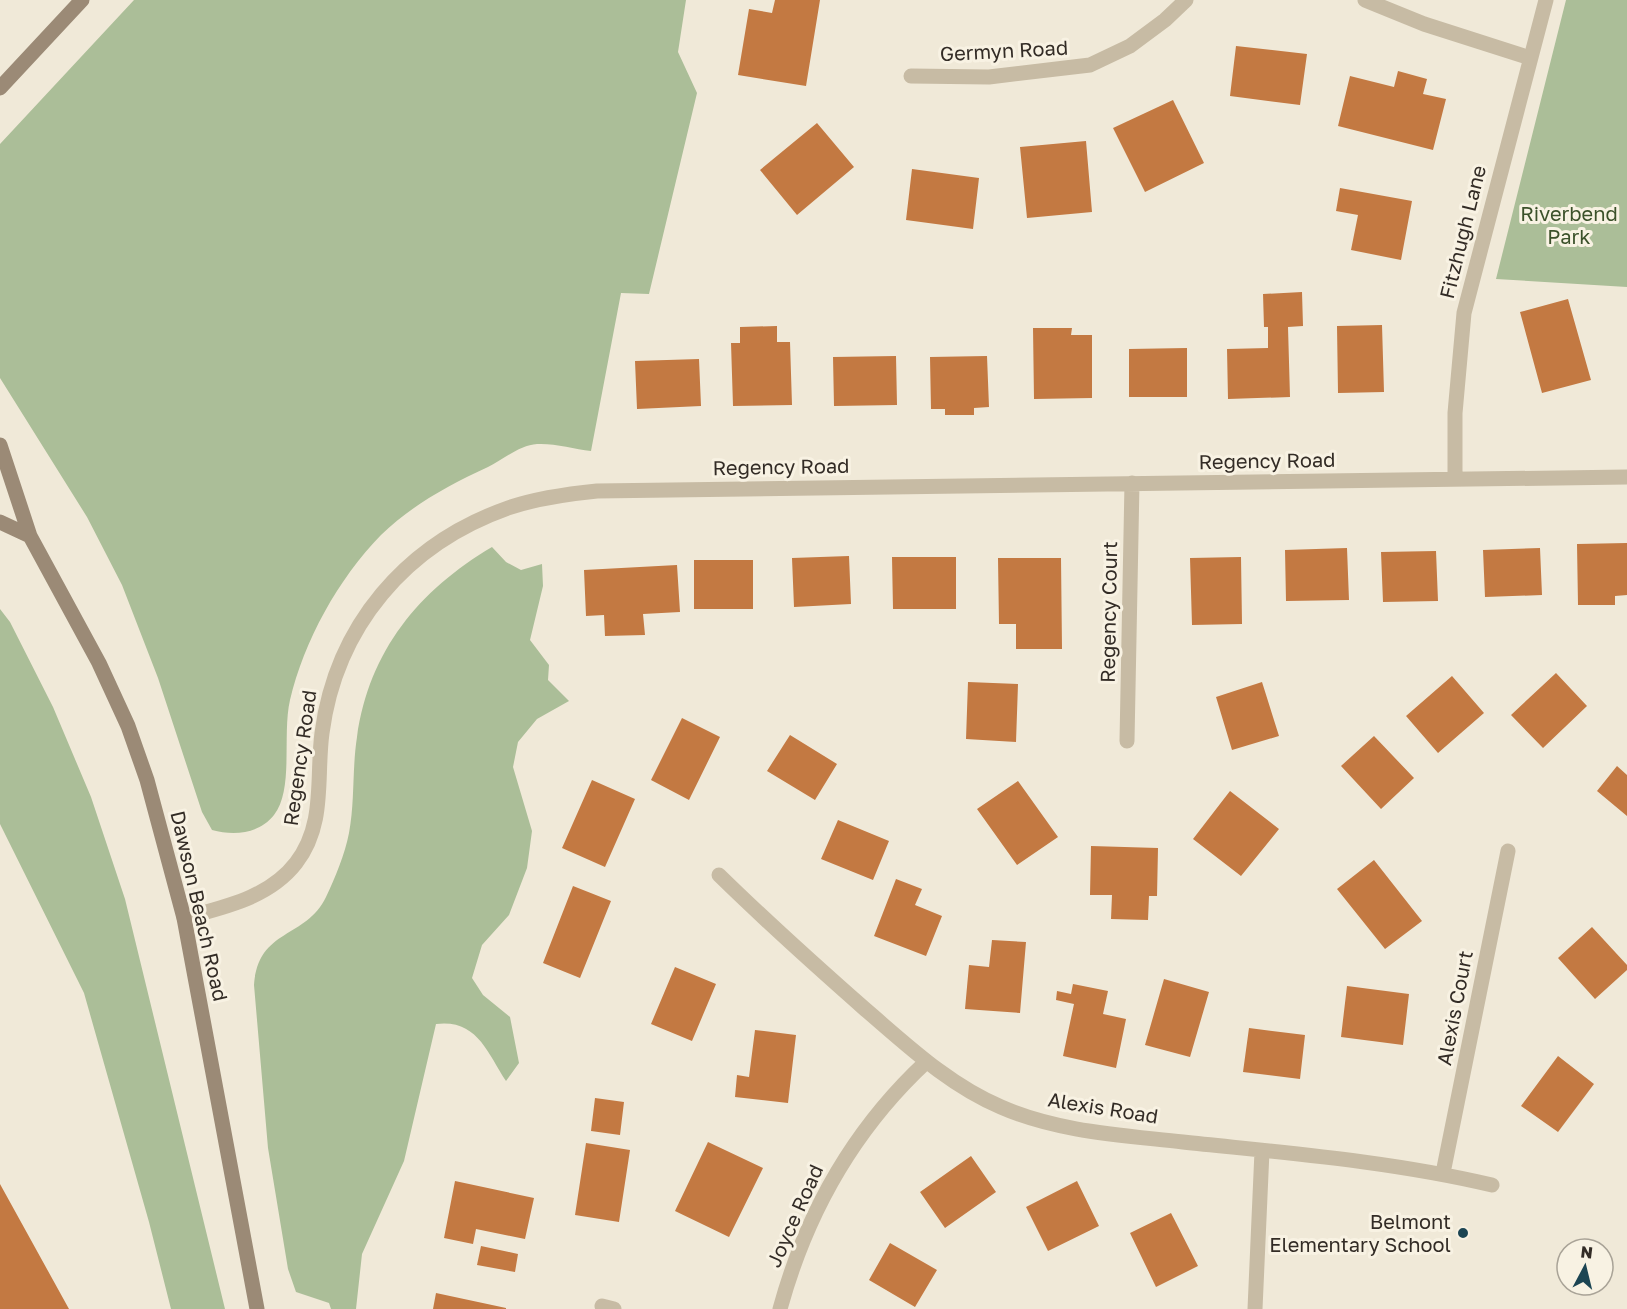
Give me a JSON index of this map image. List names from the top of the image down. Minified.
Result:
{"streets":{"street":["Germyn Road","Fitzhugh Lane","Regency Road","Regency Court","Dawson Beach Road","Alexis Court","Alexis Road","Joyce Road"]},"crossings":[["Fitzhugh Lane","Regency Road"],["Regency Road","Regency Court"],["Regency Road","Dawson Beach Road"],["Alexis Court","Alexis Road"],["Alexis Road","Joyce Road"]],"parks":["Riverbend Park"],"places":["Belmont Elementary School"],"north":"top"}
